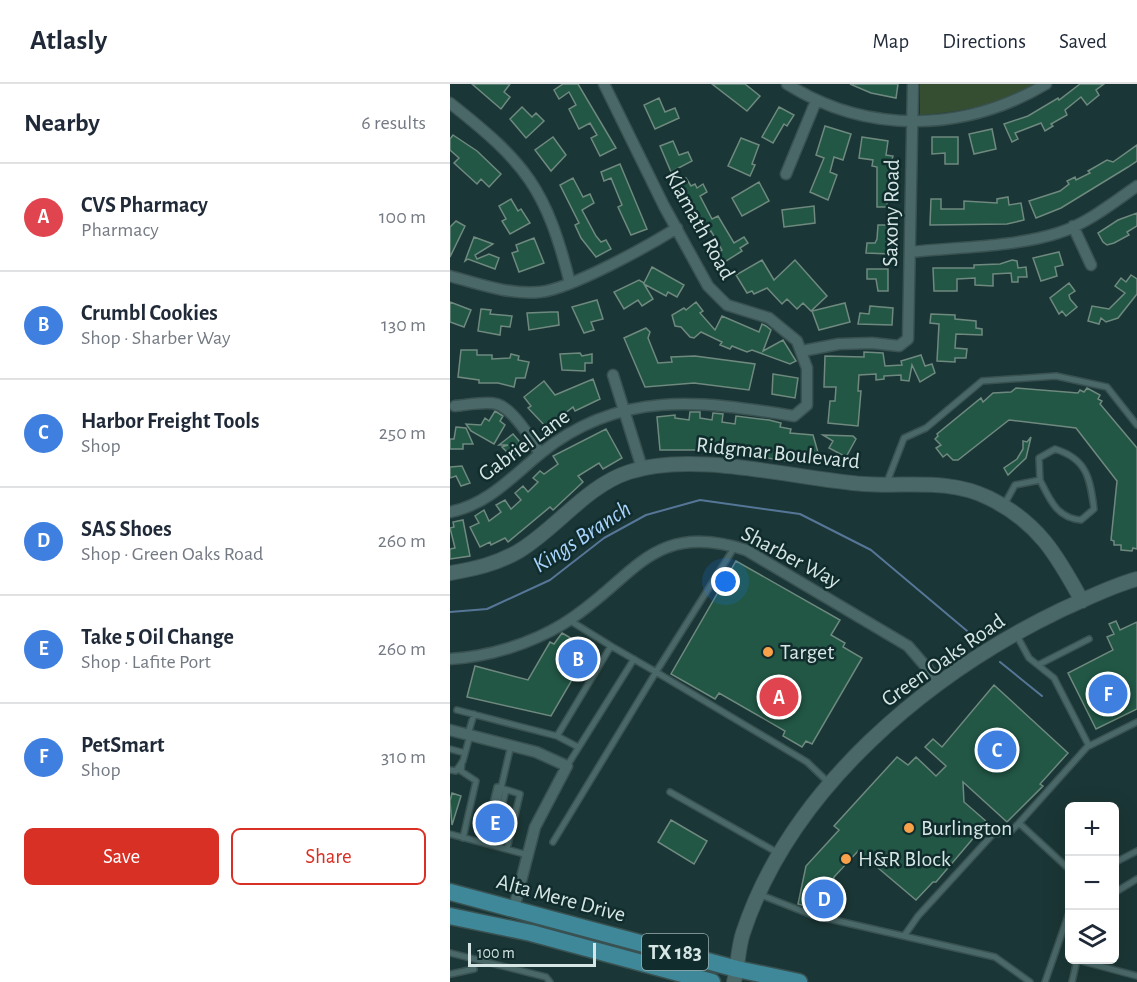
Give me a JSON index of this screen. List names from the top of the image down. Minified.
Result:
{"streets":{"main road":["Alta Mere Drive","TX 183"],"street":["Saxony Road","Klamath Road","Gabriel Lane","Ridgmar Boulevard","Sharber Way","Green Oaks Road"]},"crossings":[["Saxony Road","Klamath Road"],["Saxony Road","Gabriel Lane"],["Klamath Road","Gabriel Lane"],["Ridgmar Boulevard","Green Oaks Road"],["Sharber Way","Green Oaks Road"],["Green Oaks Road","Alta Mere Drive"]],"water":["Kings Branch"],"places":["Target","Burlington","H&R Block"],"scale_bar":"100 m","page":{"header":"Atlasly","nav":["Map","Directions","Saved"],"heading":["Nearby","6 results"],"list":[{"mark":"A","name":"CVS Pharmacy","note":"Pharmacy","value":"100 m"},{"mark":"B","name":"Crumbl Cookies","note":"Shop · Sharber Way","value":"130 m"},{"mark":"C","name":"Harbor Freight Tools","note":"Shop","value":"250 m"},{"mark":"D","name":"SAS Shoes","note":"Shop · Green Oaks Road","value":"260 m"},{"mark":"E","name":"Take 5 Oil Change","note":"Shop · Lafite Port","value":"260 m"},{"mark":"F","name":"PetSmart","note":"Shop","value":"310 m"}],"pins":["B","F","A","C","E","D"],"map_buttons":["+","−"],"buttons":["Save","Share"],"scale":"100 m"}}
